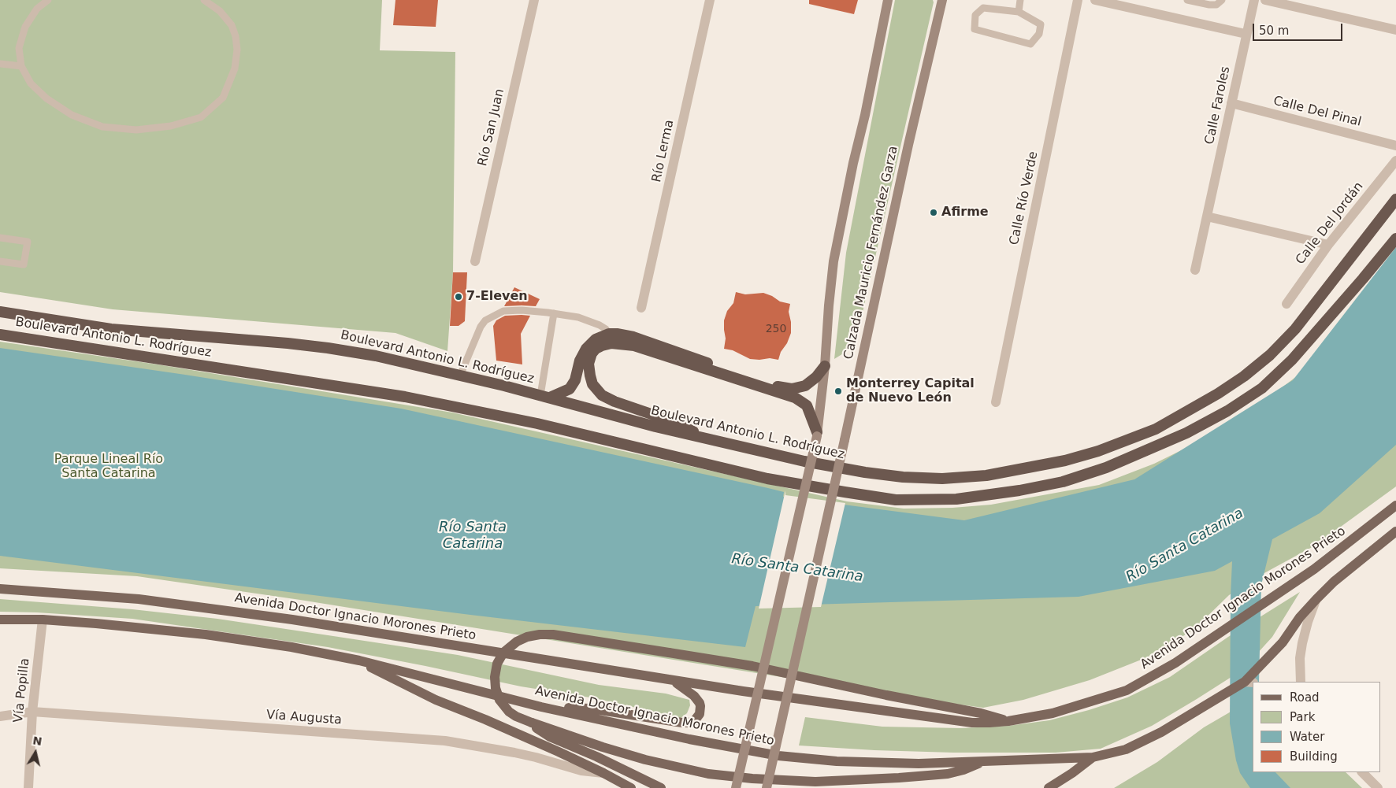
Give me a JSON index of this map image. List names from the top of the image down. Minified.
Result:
{"streets":{"highway":["Boulevard Antonio L. Rodríguez"],"main road":["Calzada Mauricio Fernández Garza","Avenida Doctor Ignacio Morones Prieto"],"street":["Calle Faroles","Calle Del Pinal","Río San Juan","Río Lerma","Calle Río Verde","Calle Del Jordán","Vía Popilla","Vía Augusta"]},"crossings":[["Calle Faroles","Calle Del Pinal"],["Avenida Doctor Ignacio Morones Prieto","Vía Popilla"],["Vía Popilla","Vía Augusta"]],"water":["Río Santa Catarina"],"parks":["Parque Lineal Río Santa Catarina"],"places":["Afirme","7-Eleven","Monterrey Capital de Nuevo León"],"house_numbers":["250"],"legend":["Road","Park","Water","Building"],"scale_bar":"50 m","north":"top"}
